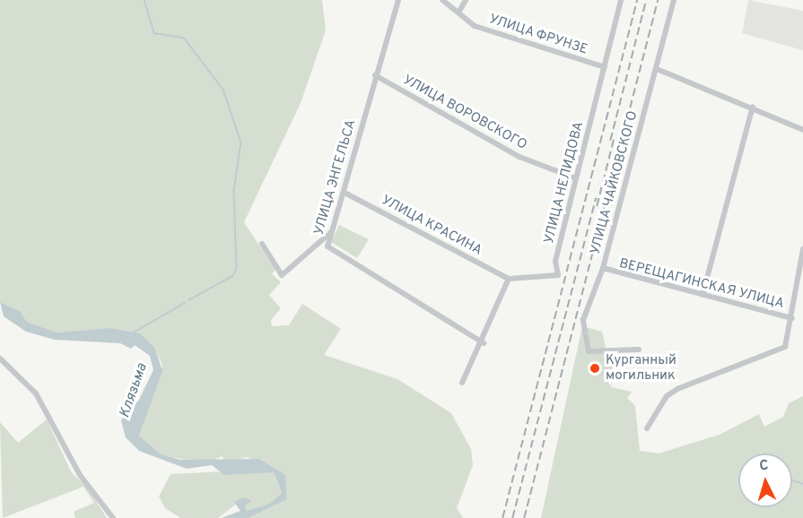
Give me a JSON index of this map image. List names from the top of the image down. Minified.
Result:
{"streets":{"street":["УЛИЦА ФРУНЗЕ","УЛИЦА ВОРОВСКОГО","УЛИЦА ЭНГЕЛЬСА","УЛИЦА НЕЛИДОВА","УЛИЦА ЧАЙКОВСКОГО","УЛИЦА КРАСИНА","ВЕРЕЩАГИНСКАЯ УЛИЦА"]},"crossings":[["УЛИЦА ФРУНЗЕ","УЛИЦА НЕЛИДОВА"],["УЛИЦА ВОРОВСКОГО","УЛИЦА ЭНГЕЛЬСА"],["УЛИЦА ВОРОВСКОГО","УЛИЦА НЕЛИДОВА"],["УЛИЦА ЭНГЕЛЬСА","УЛИЦА КРАСИНА"],["УЛИЦА НЕЛИДОВА","УЛИЦА КРАСИНА"],["УЛИЦА ЧАЙКОВСКОГО","ВЕРЕЩАГИНСКАЯ УЛИЦА"]],"water":["Клязьма"],"places":["Курганный могильник"],"north":"top"}
